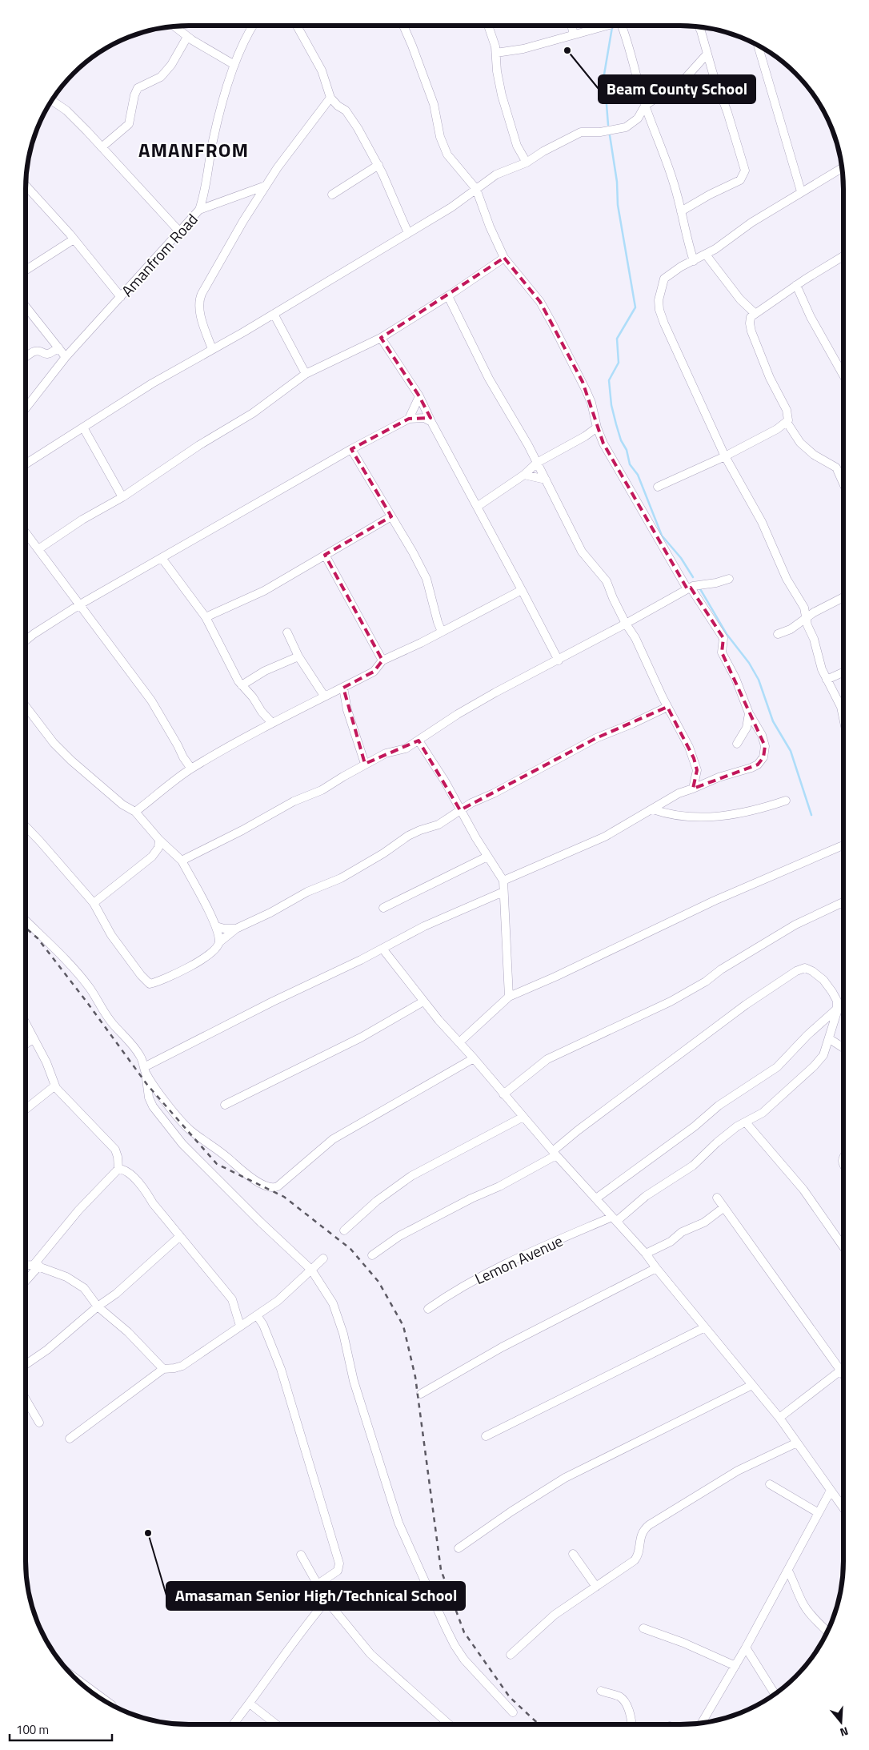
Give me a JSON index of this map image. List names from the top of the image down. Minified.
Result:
{"streets":{"street":["Amanfrom Road","Lemon Avenue"]},"districts":["AMANFROM"],"places":["Beam County School","Amasaman Senior High/Technical School"],"scale_bar":"100 m","north":"bottom"}
